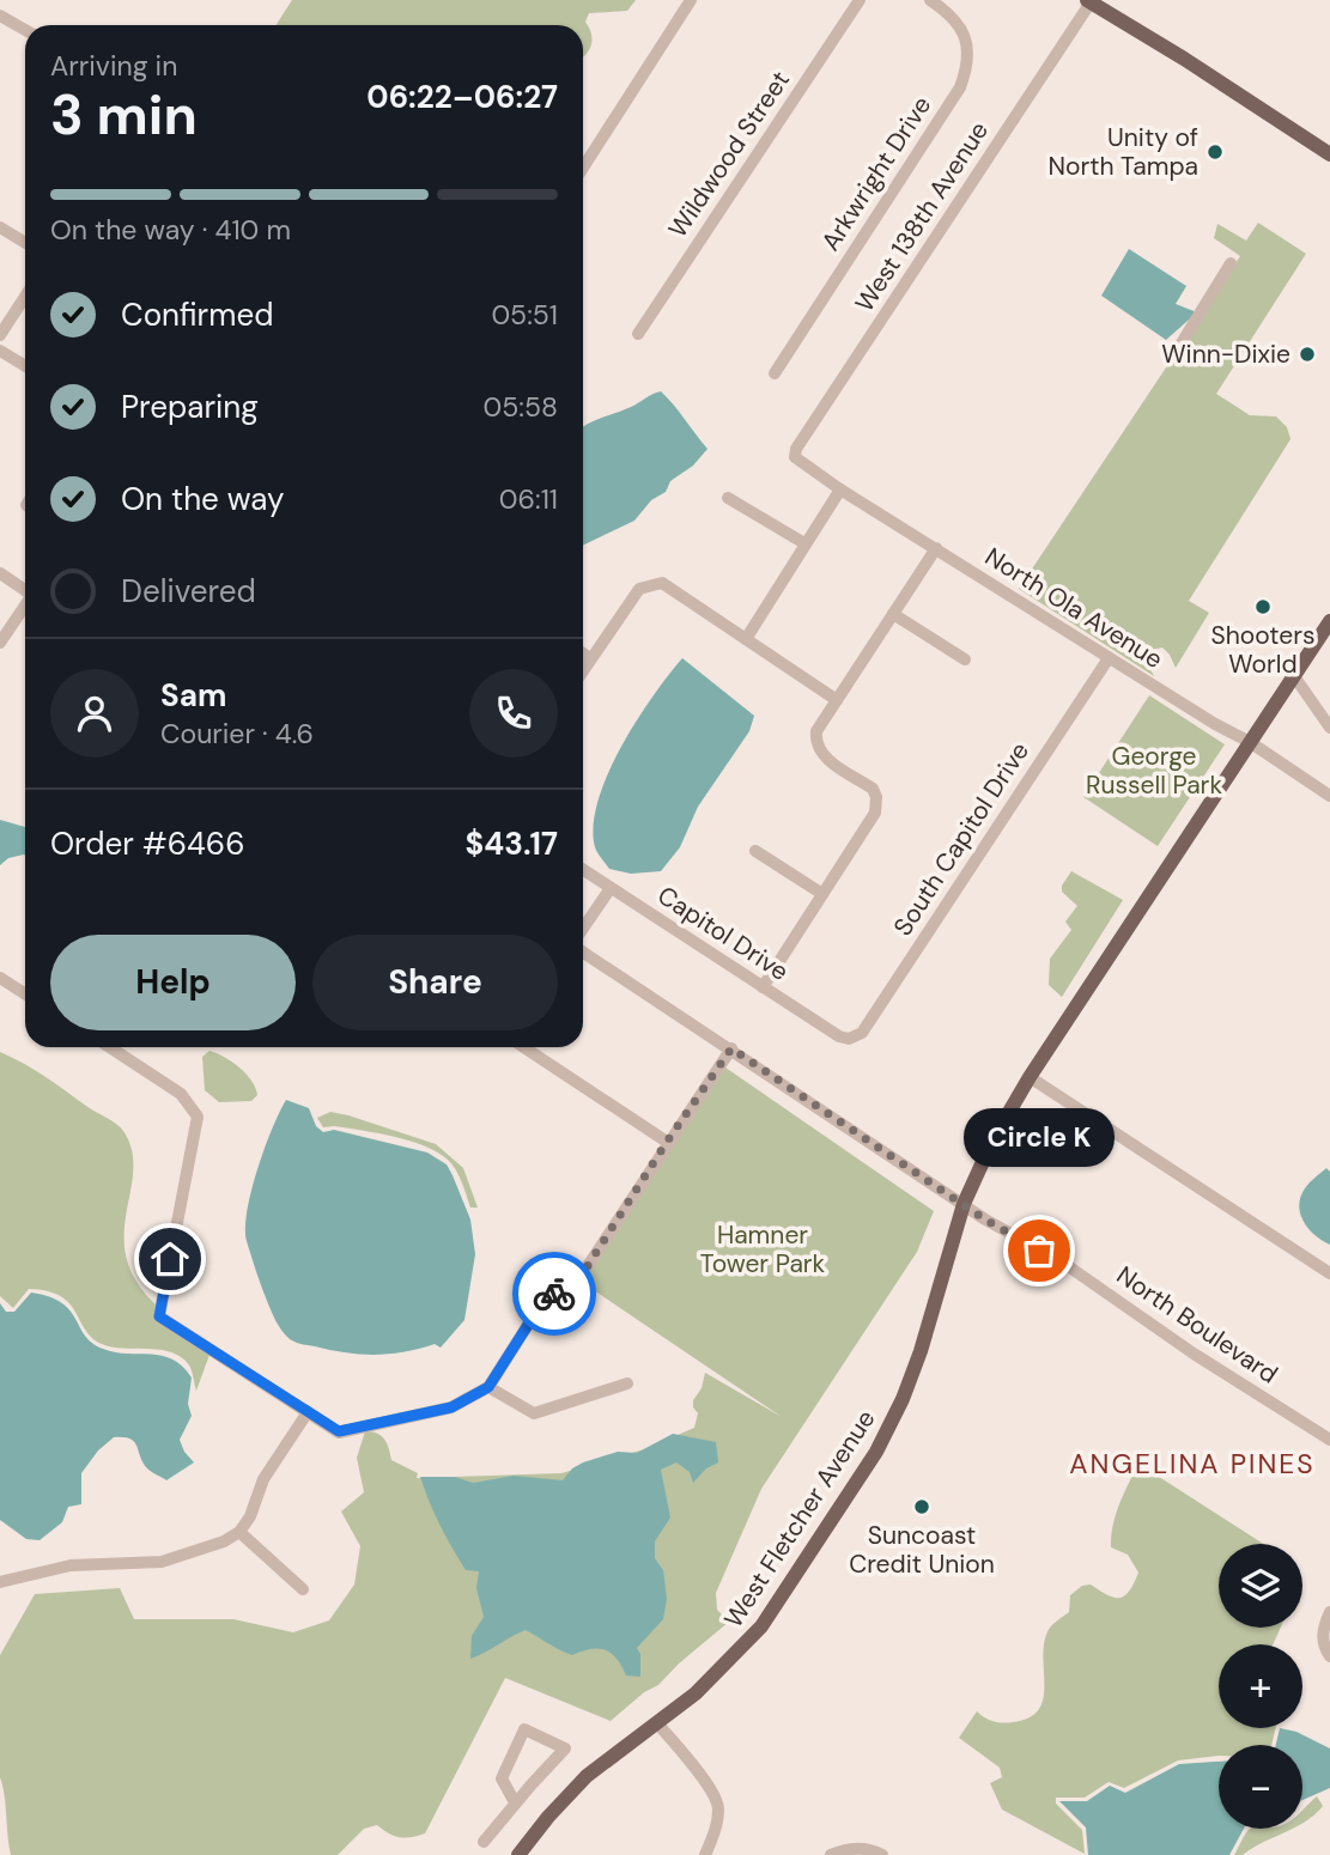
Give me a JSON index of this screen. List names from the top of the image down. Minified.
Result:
{"streets":{"main road":["West Fletcher Avenue"],"street":["Wildwood Street","Arkwright Drive","West 138th Avenue","North Ola Avenue","South Capitol Drive","Capitol Drive","North Boulevard"]},"crossings":[["West 138th Avenue","North Ola Avenue"],["North Ola Avenue","South Capitol Drive"],["North Ola Avenue","West Fletcher Avenue"],["South Capitol Drive","Capitol Drive"],["North Boulevard","West Fletcher Avenue"]],"districts":["ANGELINA PINES"],"parks":["George Russell Park","Hamner Tower Park"],"places":["Unity of North Tampa","Winn-Dixie","Shooters World","Circle K","Suncoast Credit Union"],"page":{"heading":["3 min","Arriving in","06:22–06:27"],"panel":["Sam","Courier · 4.6","Order #6466","$43.17"],"bar":"On the way · 410 m","list":[["Confirmed","05:51"],["Preparing","05:58"],["On the way","06:11"],"Delivered"],"buttons":["Help","Share"],"bubble":"Circle K","map_buttons":["+","−"]}}
